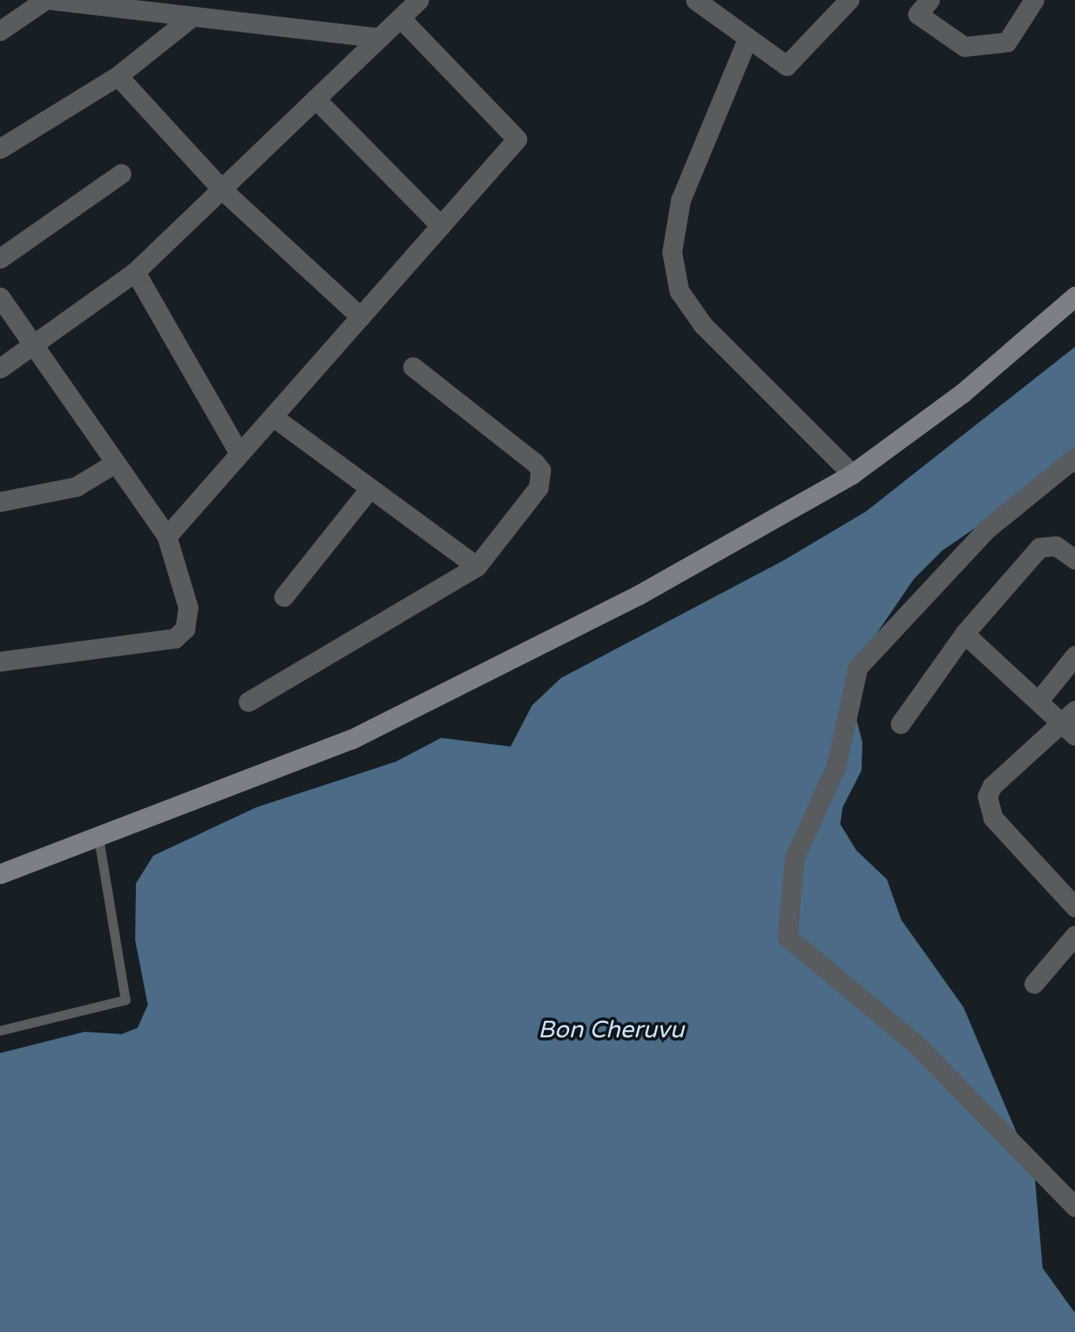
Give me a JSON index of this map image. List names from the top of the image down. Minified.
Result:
{"water":["Bon Cheruvu"]}
